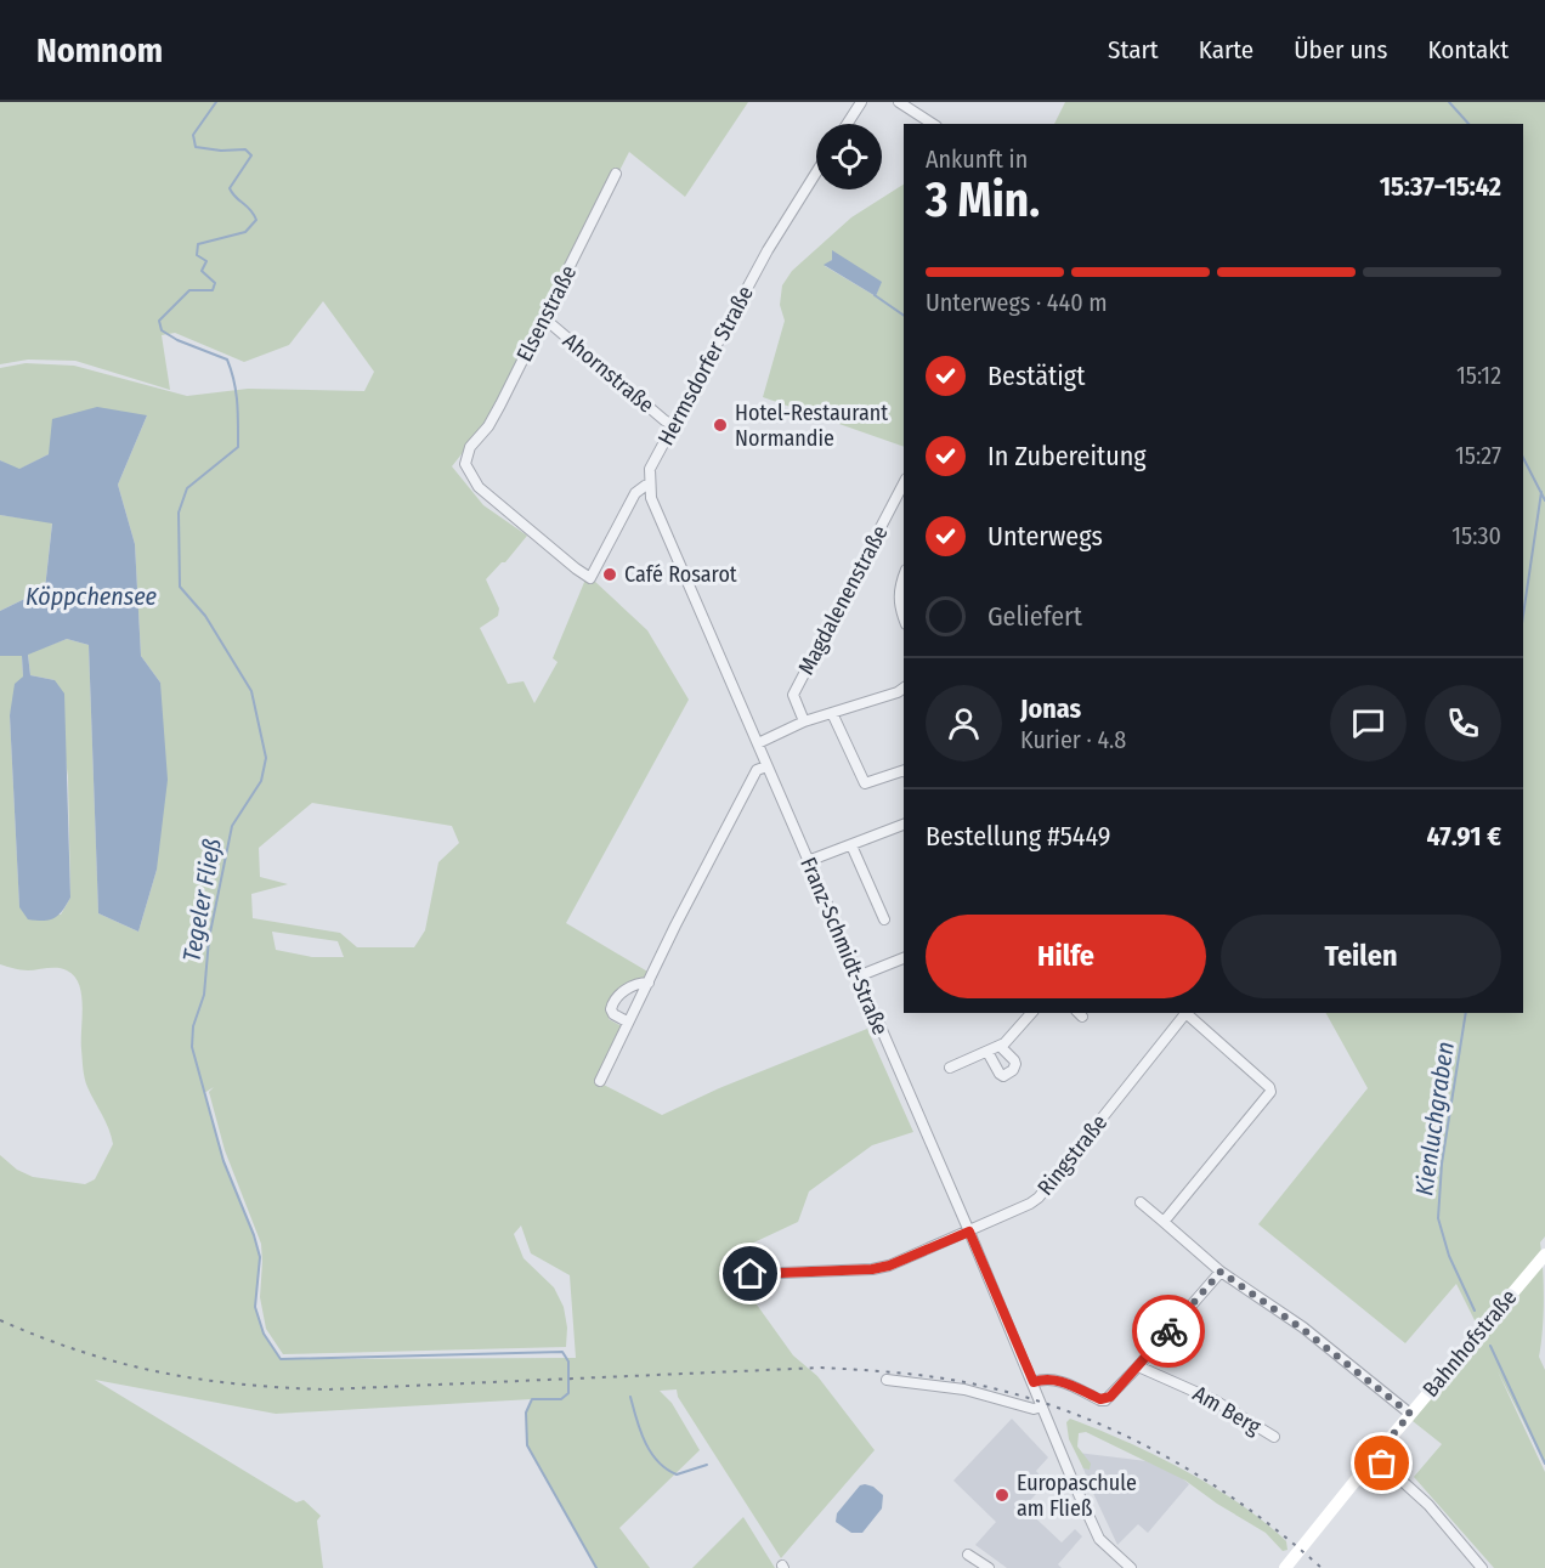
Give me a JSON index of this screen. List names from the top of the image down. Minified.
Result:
{"streets":{"street":["Elsenstraße","Hermsdorfer Straße","Ahornstraße","Magdalenenstraße","Franz-Schmidt-Straße","Ringstraße","Bahnhofstraße","Am Berg"]},"crossings":[["Elsenstraße","Hermsdorfer Straße"],["Elsenstraße","Ahornstraße"],["Hermsdorfer Straße","Ahornstraße"],["Hermsdorfer Straße","Franz-Schmidt-Straße"],["Franz-Schmidt-Straße","Ringstraße"]],"water":["Köppchensee","Tegeler Fließ","Kienluchgraben"],"places":["Hotel-Restaurant Normandie","Café Rosarot","Europaschule am Fließ"],"page":{"header":"Nomnom","nav":["Start","Karte","Über uns","Kontakt"],"heading":["3 Min.","Ankunft in","15:37–15:42"],"panel":["Jonas","Kurier · 4.8","Bestellung #5449","47.91 €"],"bar":"Unterwegs · 440 m","list":[["Bestätigt","15:12"],["In Zubereitung","15:27"],["Unterwegs","15:30"],"Geliefert"],"buttons":["Hilfe","Teilen"]}}
